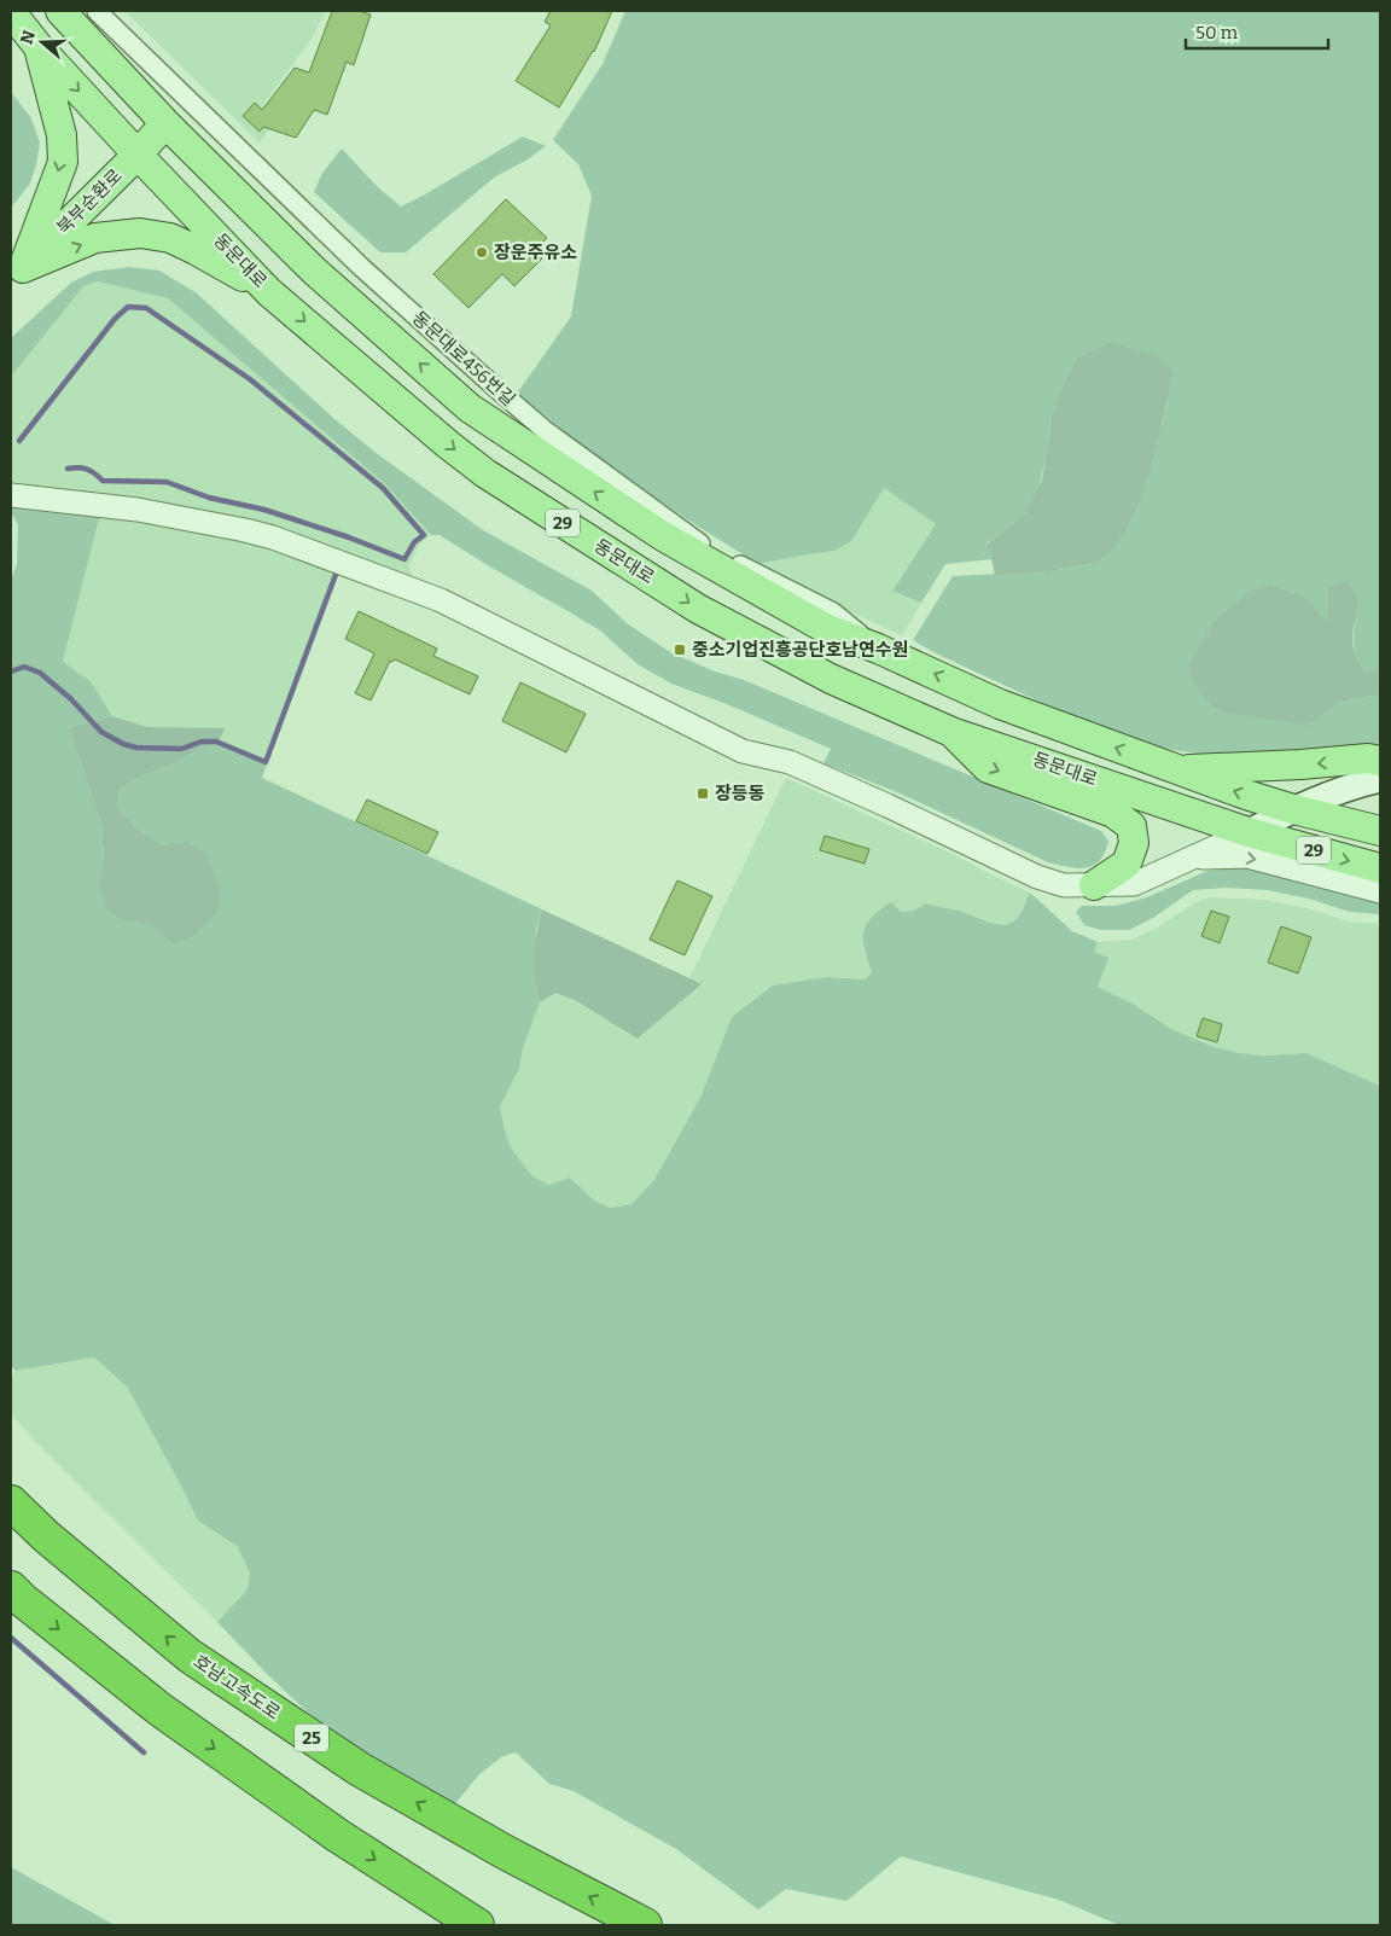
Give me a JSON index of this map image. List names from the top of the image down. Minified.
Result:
{"streets":{"highway":["호남고속도로","25"],"main road":["북부순환로","동문대로","29"],"street":["동문대로456번길"]},"crossings":[["북부순환로","동문대로"],["동문대로","동문대로456번길"]],"places":{"other":["장운주유소"],"transit":["중소기업진흥공단호남연수원","장등동"]},"scale_bar":"50 m","north":"left"}
